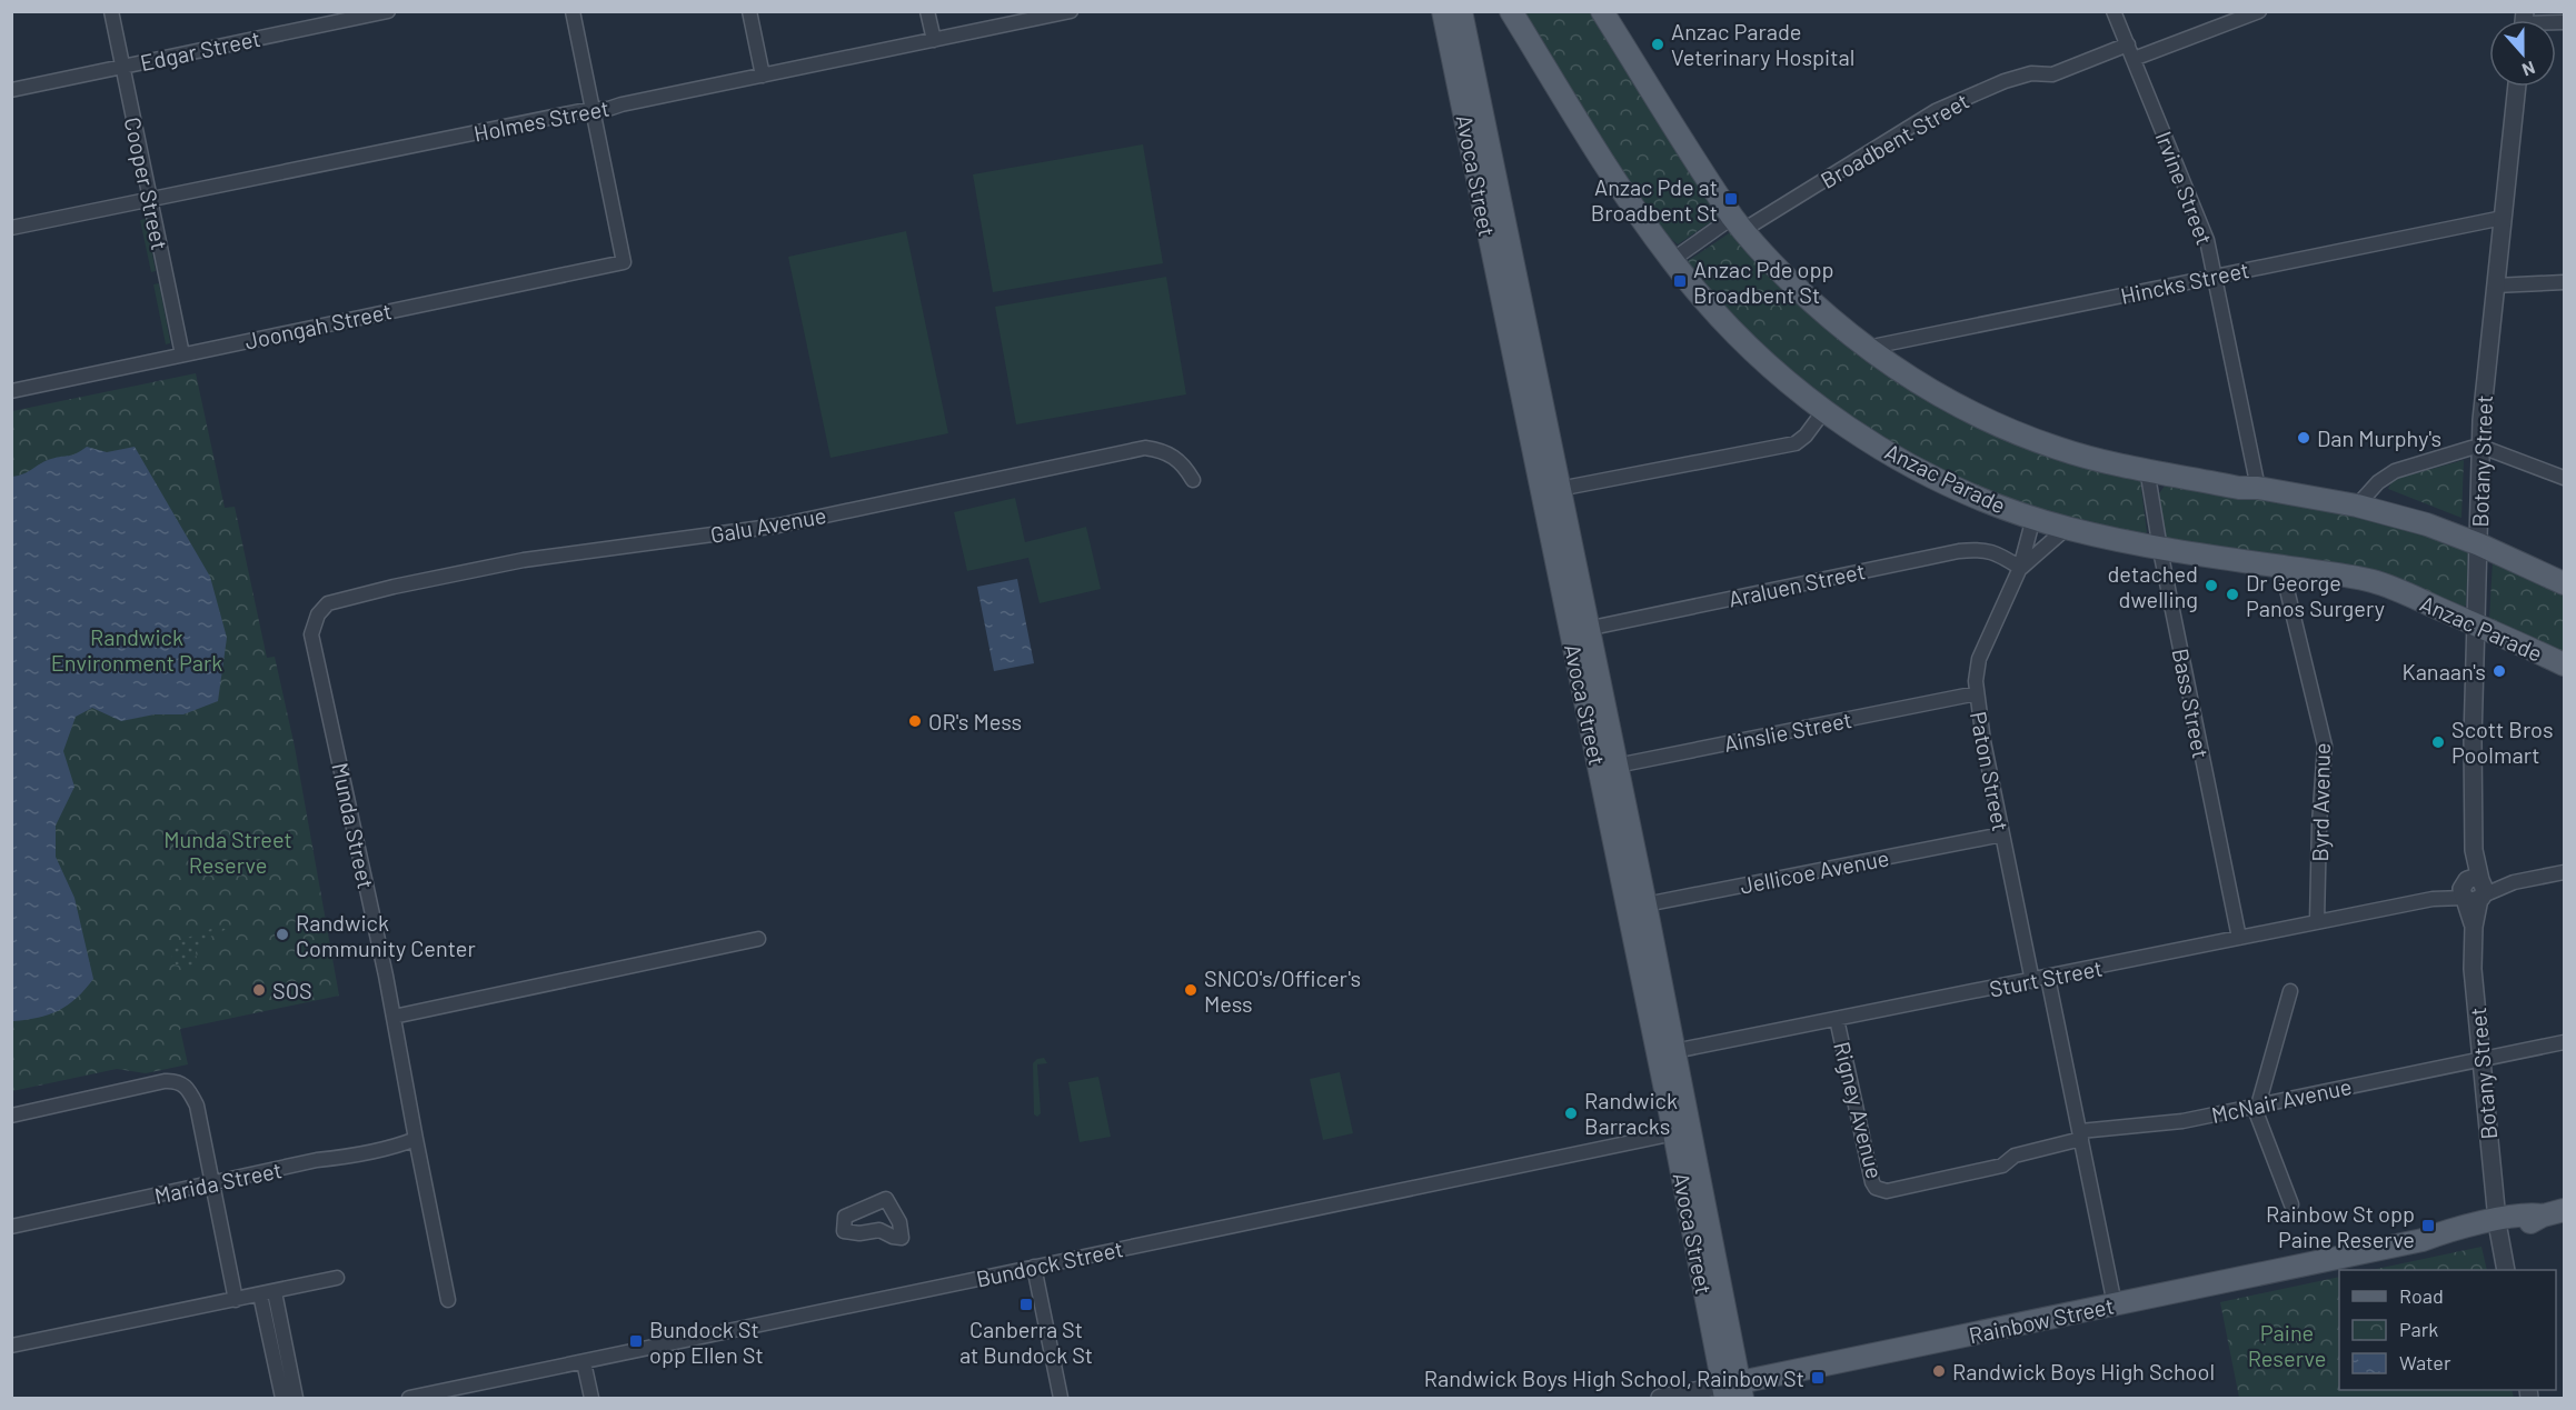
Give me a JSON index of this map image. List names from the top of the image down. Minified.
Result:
{"streets":{"main road":["Avoca Street","Anzac Parade","Rainbow Street"],"street":["Edgar Street","Holmes Street","Broadbent Street","Cooper Street","Irvine Street","Hincks Street","Joongah Street","Botany Street","Galu Avenue","Araluen Street","Bass Street","Ainslie Street","Paton Street","Byrd Avenue","Munda Street","Jellicoe Avenue","Sturt Street","McNair Avenue","Rigney Avenue","Marida Street","Bundock Street"]},"crossings":[["Edgar Street","Cooper Street"],["Holmes Street","Cooper Street"],["Holmes Street","Joongah Street"],["Broadbent Street","Irvine Street"],["Broadbent Street","Anzac Parade"],["Avoca Street","Araluen Street"],["Avoca Street","Ainslie Street"],["Avoca Street","Jellicoe Avenue"],["Avoca Street","Sturt Street"],["Avoca Street","Bundock Street"],["Avoca Street","Rainbow Street"],["Cooper Street","Joongah Street"],["Irvine Street","Hincks Street"],["Hincks Street","Botany Street"],["Botany Street","Anzac Parade"],["Botany Street","Sturt Street"],["Botany Street","McNair Avenue"],["Botany Street","Rainbow Street"],["Anzac Parade","Bass Street"],["Anzac Parade","Paton Street"],["Anzac Parade","Byrd Avenue"],["Galu Avenue","Munda Street"],["Araluen Street","Paton Street"],["Bass Street","Sturt Street"],["Ainslie Street","Paton Street"],["Paton Street","Jellicoe Avenue"],["Paton Street","Sturt Street"],["Byrd Avenue","Sturt Street"],["Munda Street","Marida Street"],["Sturt Street","Rigney Avenue"],["McNair Avenue","Rigney Avenue"]],"parks":["Randwick Environment Park","Munda Street Reserve","Paine Reserve"],"places":{"other":["Anzac Parade Veterinary Hospital","Dan Murphy's","detached dwelling","Dr George Panos Surgery","Kanaan's","OR's Mess","Scott Bros Poolmart","Randwick Community Center","SOS","SNCO's/Officer's Mess","Randwick Barracks","Randwick Boys High School"],"transit":["Anzac Pde at Broadbent St","Anzac Pde opp Broadbent St","Rainbow St opp Paine Reserve","Canberra St at Bundock St","Bundock St opp Ellen St","Randwick Boys High School, Rainbow St"]},"legend":["Road","Park","Water"],"north":"bottom"}
